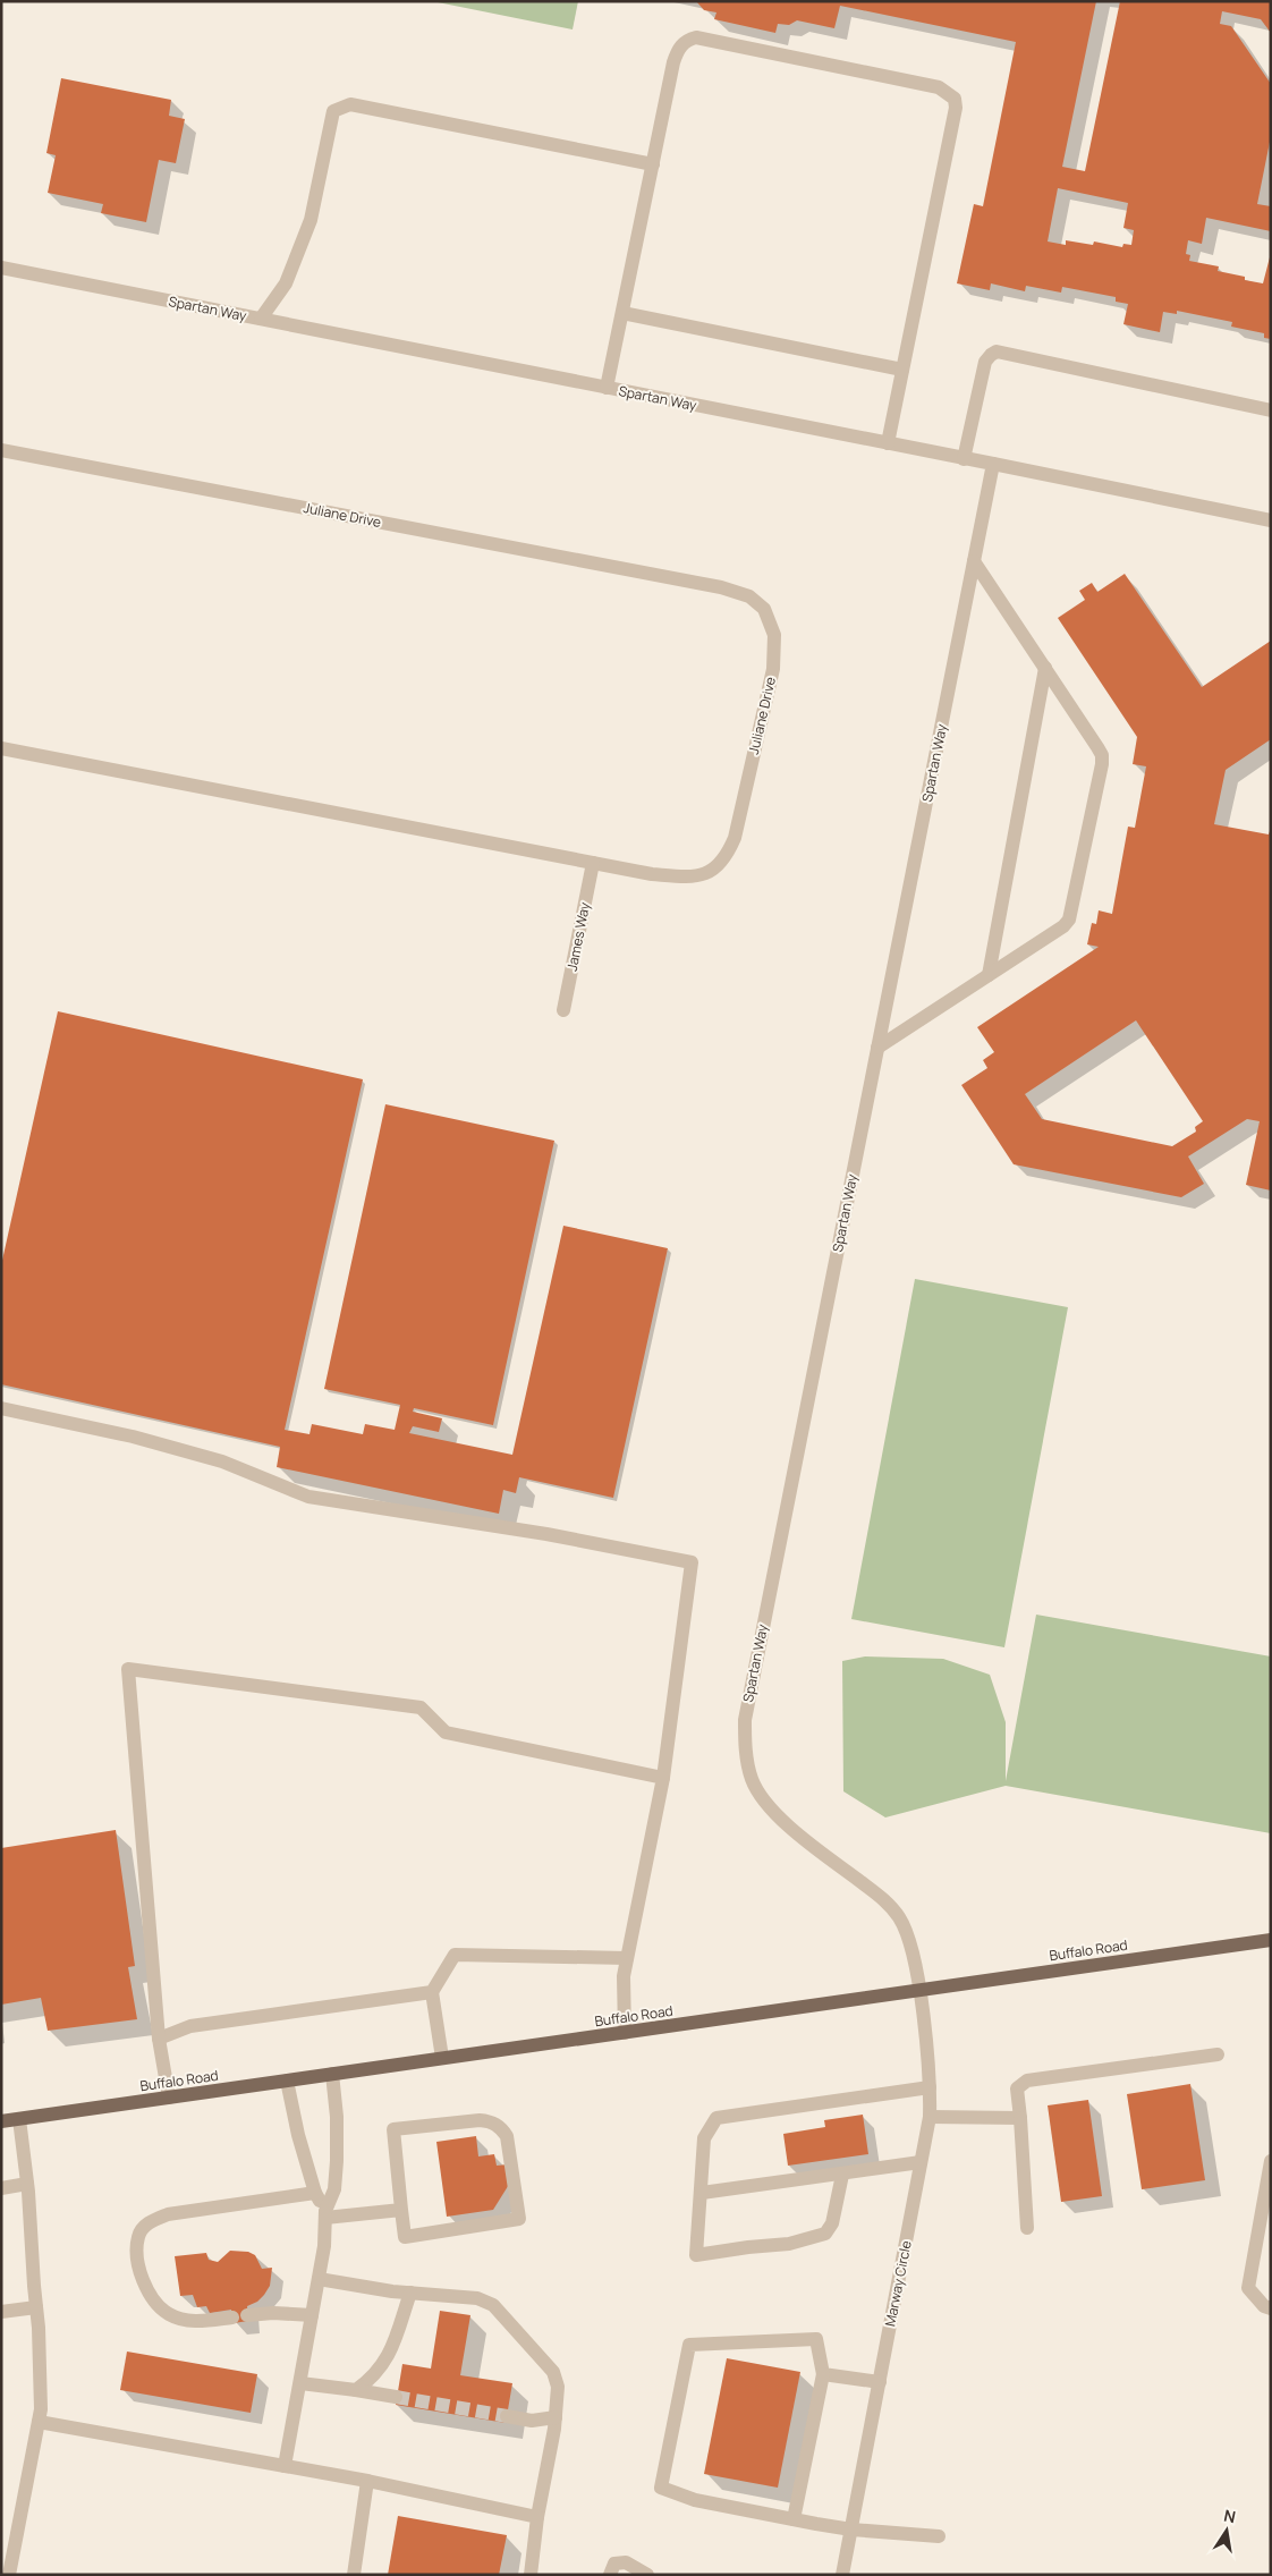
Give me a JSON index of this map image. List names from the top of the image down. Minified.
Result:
{"streets":{"main road":["Buffalo Road"],"street":["Spartan Way","Juliane Drive","James Way","Marway Circle"]},"crossings":[["Spartan Way","Buffalo Road"],["Spartan Way","Marway Circle"],["Juliane Drive","James Way"],["Buffalo Road","Marway Circle"]],"north":"top"}
